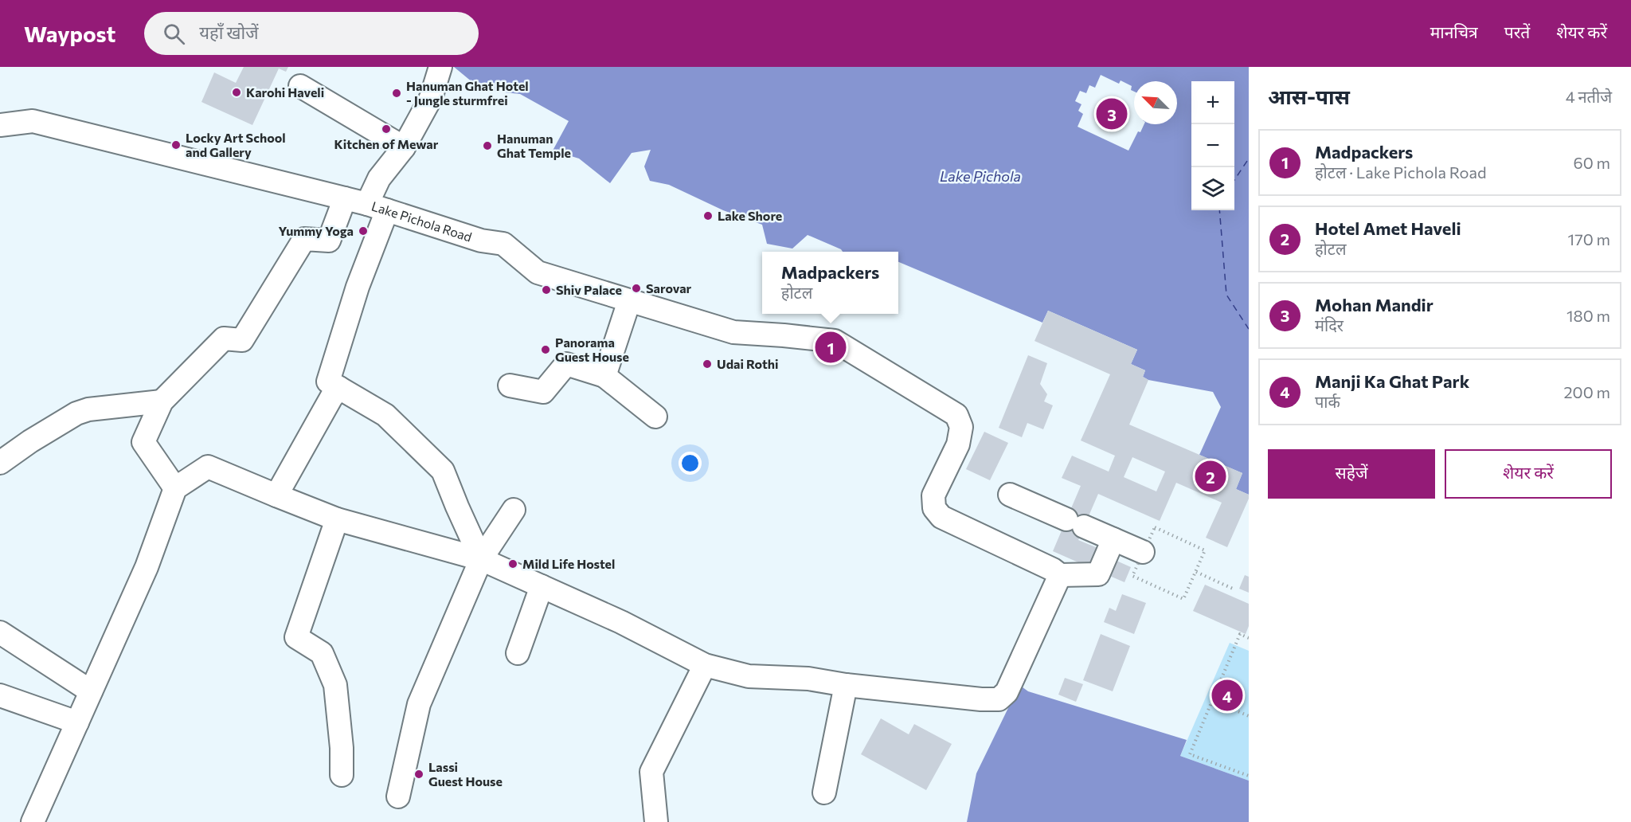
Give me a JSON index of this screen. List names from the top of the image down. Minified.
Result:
{"streets":{"street":["Lake Pichola Road"]},"water":["Lake Pichola"],"places":["Karohi Haveli","Hanuman Ghat Hotel - Jungle sturmfrei","Kitchen of Mewar","Locky Art School and Gallery","Hanuman Ghat Temple","Lake Shore","Yummy Yoga","Sarovar","Shiv Palace","Panorama Guest House","Udai Rothi","Mild Life Hostel","Lassi Guest House"],"north":"top left","page":{"header":"Waypost","search":"यहाँ खोजें","nav":["मानचित्र","परतें","शेयर करें"],"heading":["आस-पास","4 नतीजे"],"map_buttons":["+","−"],"pins":["3","1","2","4"],"list":[{"mark":"1","name":"Madpackers","note":"होटल · Lake Pichola Road","value":"60 m"},{"mark":"2","name":"Hotel Amet Haveli","note":"होटल","value":"170 m"},{"mark":"3","name":"Mohan Mandir","note":"मंदिर","value":"180 m"},{"mark":"4","name":"Manji Ka Ghat Park","note":"पार्क","value":"200 m"}],"popup":["Madpackers","होटल"],"buttons":["सहेजें","शेयर करें"]}}
